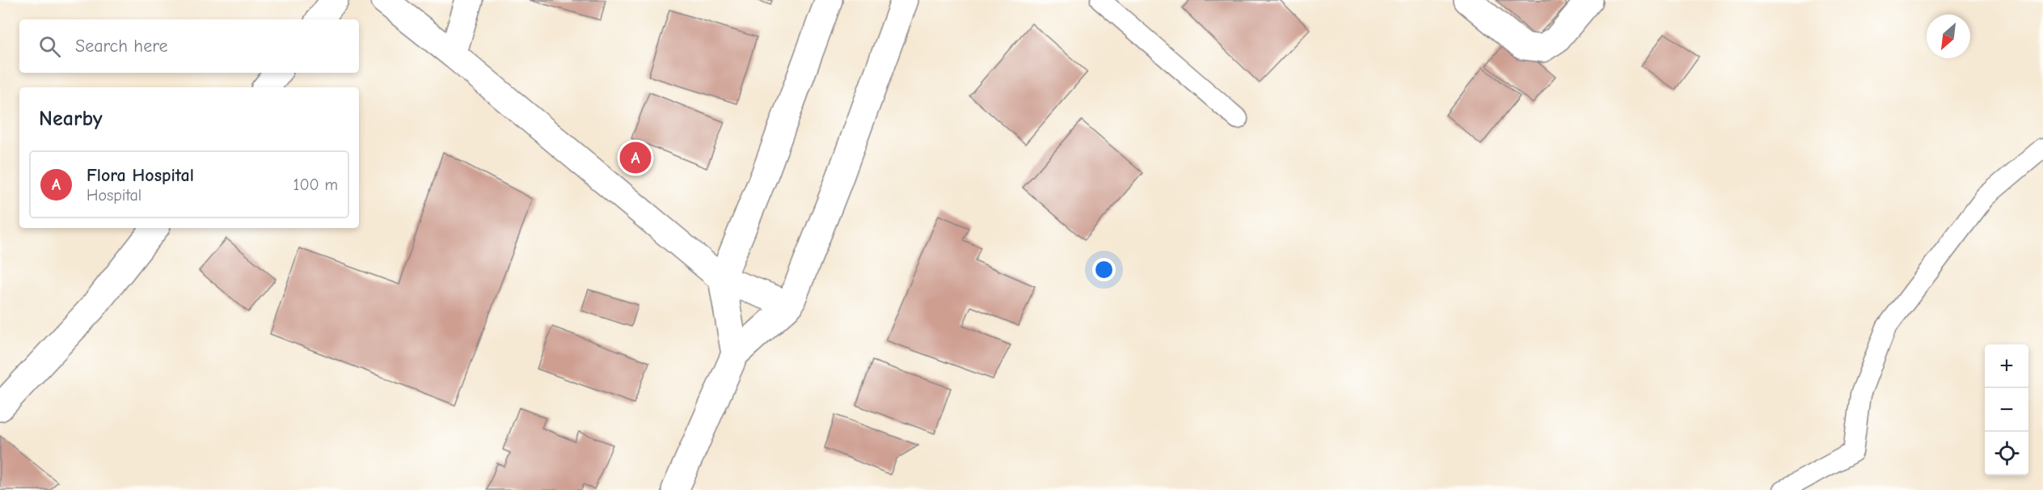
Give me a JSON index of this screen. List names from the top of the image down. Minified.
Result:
{"north":"bottom left","page":{"search":"Search here","heading":"Nearby","pins":"A","list":[{"mark":"A","name":"Flora Hospital","note":"Hospital","value":"100 m"}],"map_buttons":["+","−"]}}
